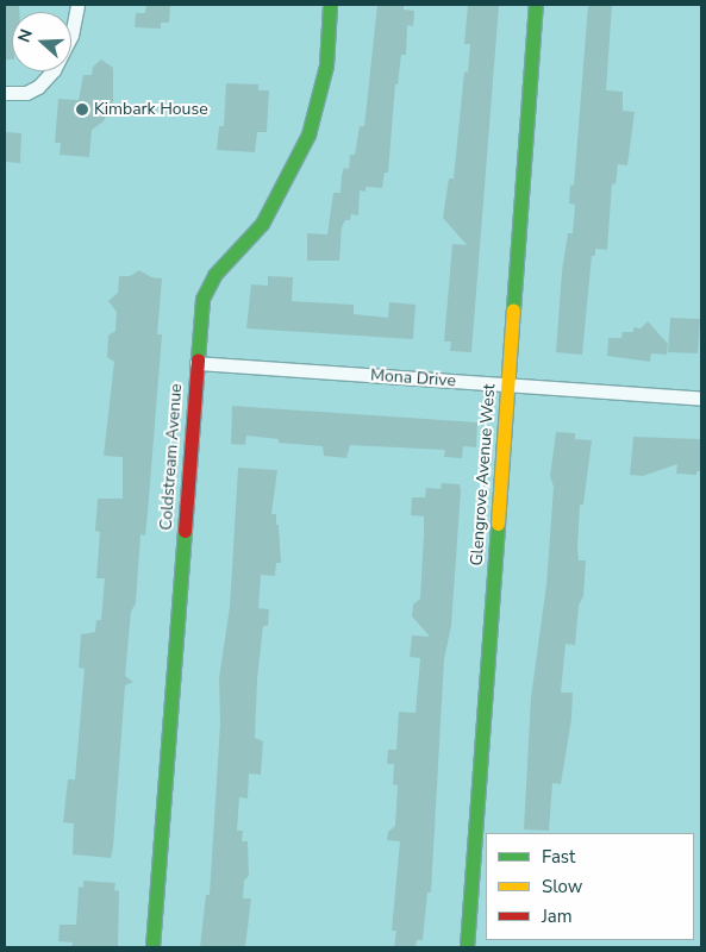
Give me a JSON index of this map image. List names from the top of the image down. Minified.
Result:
{"streets":{"street":["Mona Drive","Coldstream Avenue","Glengrove Avenue West"]},"crossings":[["Mona Drive","Coldstream Avenue"],["Mona Drive","Glengrove Avenue West"]],"places":["Kimbark House"],"legend":["Fast","Slow","Jam"],"north":"left"}
